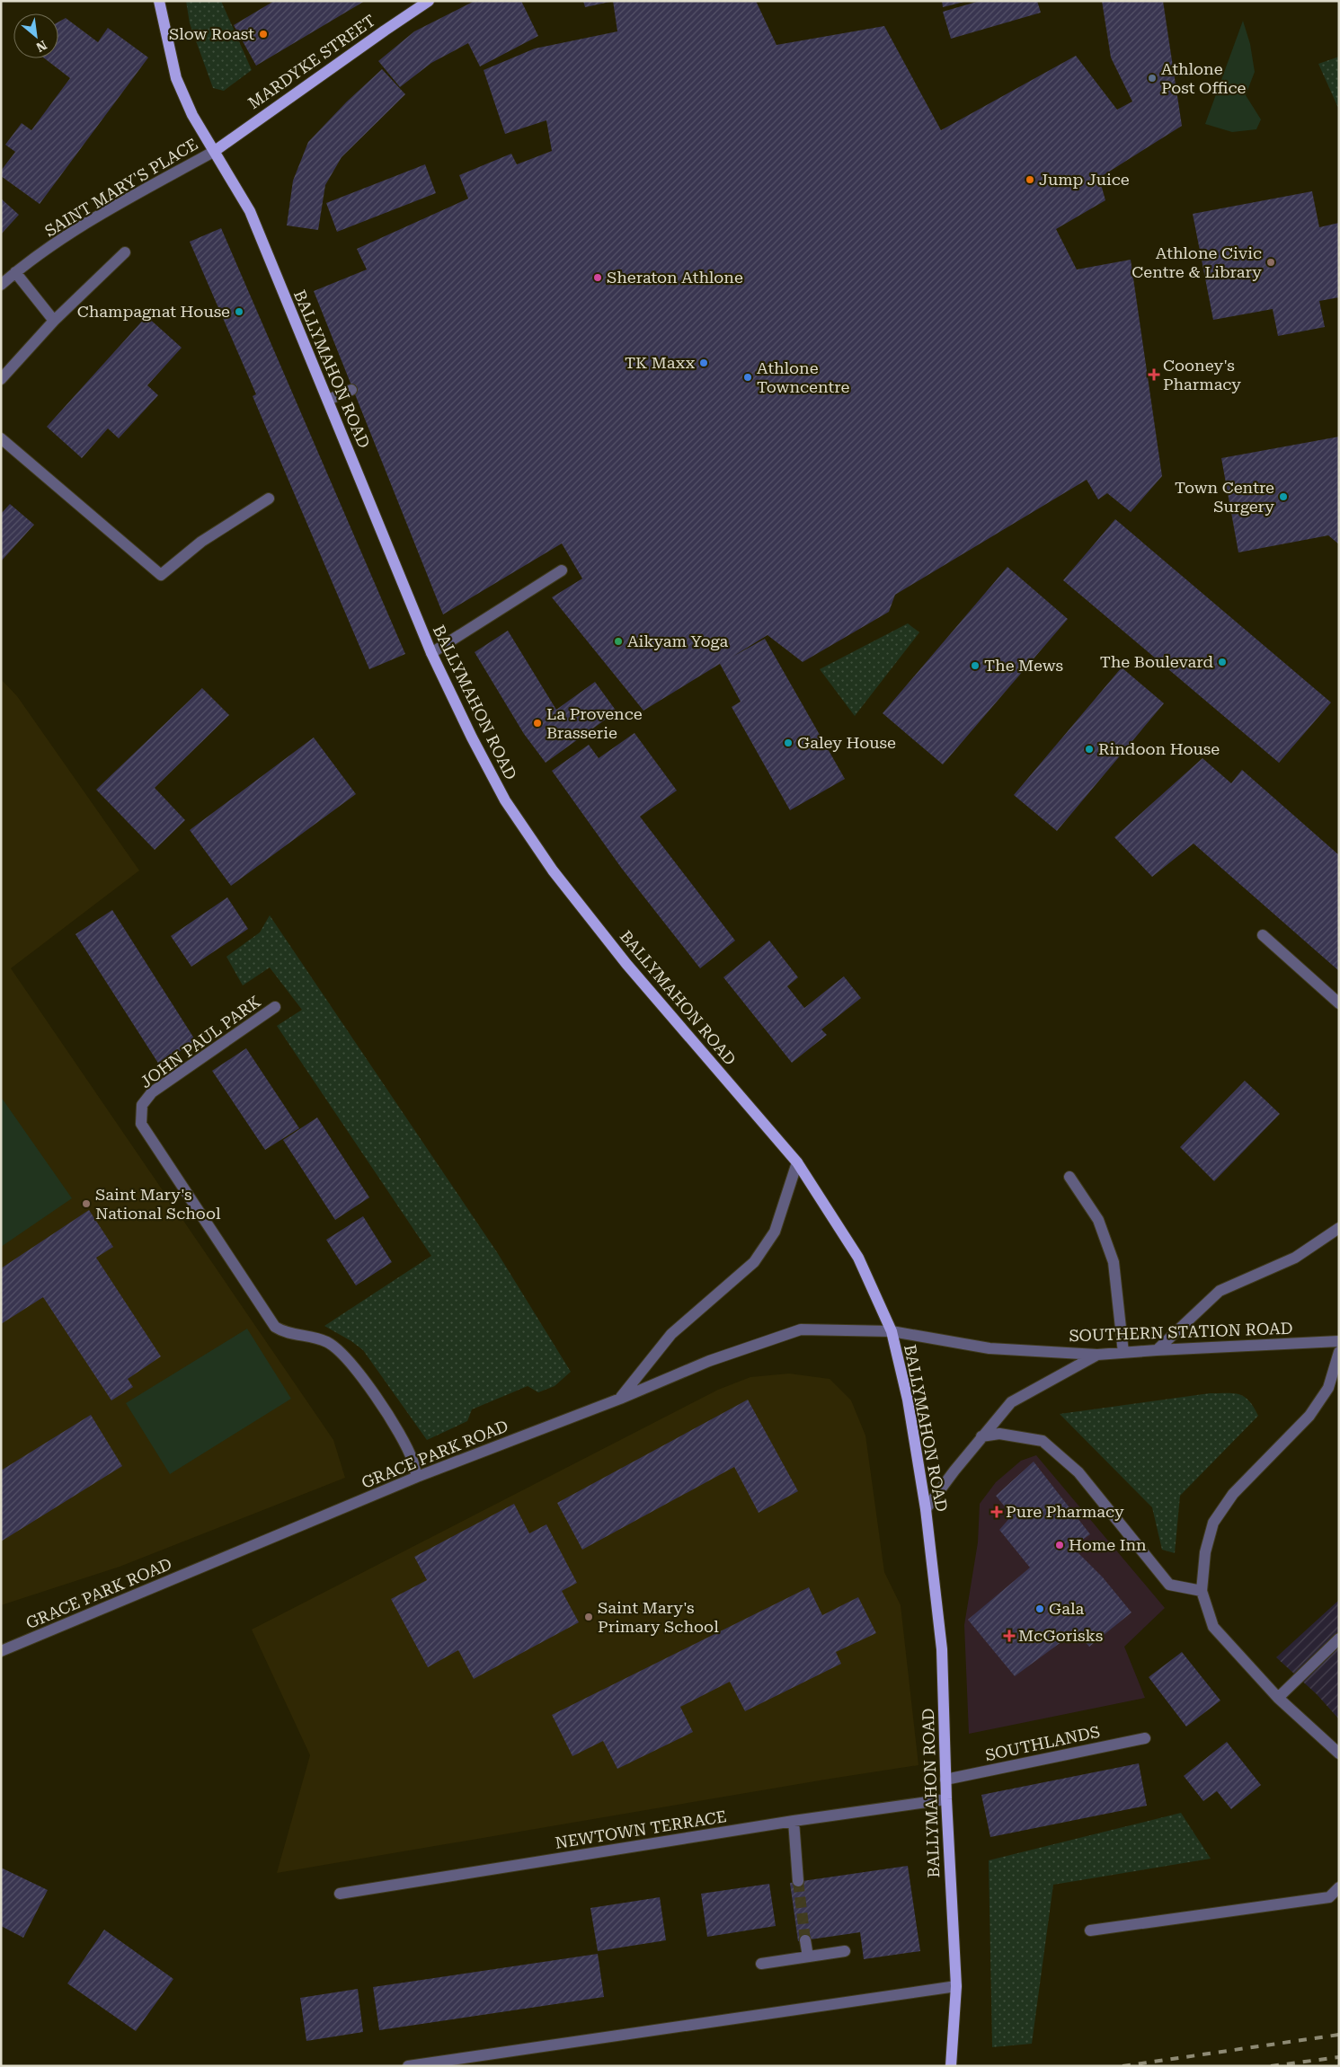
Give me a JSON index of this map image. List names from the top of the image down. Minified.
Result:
{"streets":{"main road":["MARDYKE STREET","BALLYMAHON ROAD"],"street":["SAINT MARY'S PLACE","JOHN PAUL PARK","SOUTHERN STATION ROAD","GRACE PARK ROAD","SOUTHLANDS","NEWTOWN TERRACE"]},"crossings":[["MARDYKE STREET","SAINT MARY'S PLACE"],["MARDYKE STREET","BALLYMAHON ROAD"],["SAINT MARY'S PLACE","BALLYMAHON ROAD"],["BALLYMAHON ROAD","SOUTHERN STATION ROAD"],["BALLYMAHON ROAD","GRACE PARK ROAD"],["BALLYMAHON ROAD","SOUTHLANDS"],["BALLYMAHON ROAD","NEWTOWN TERRACE"],["JOHN PAUL PARK","GRACE PARK ROAD"],["SOUTHERN STATION ROAD","GRACE PARK ROAD"]],"places":{"other":["Slow Roast","Athlone Post Office","Jump Juice","Athlone Civic Centre & Library","Sheraton Athlone","Champagnat House","TK Maxx","Athlone Towncentre","Town Centre Surgery","Aikyam Yoga","The Boulevard","The Mews","La Provence Brasserie","Galey House","Rindoon House","Saint Mary's National School","Home Inn","Gala","Saint Mary's Primary School"],"health":["Cooney's Pharmacy","Pure Pharmacy","McGorisks"]},"north":"bottom right"}
